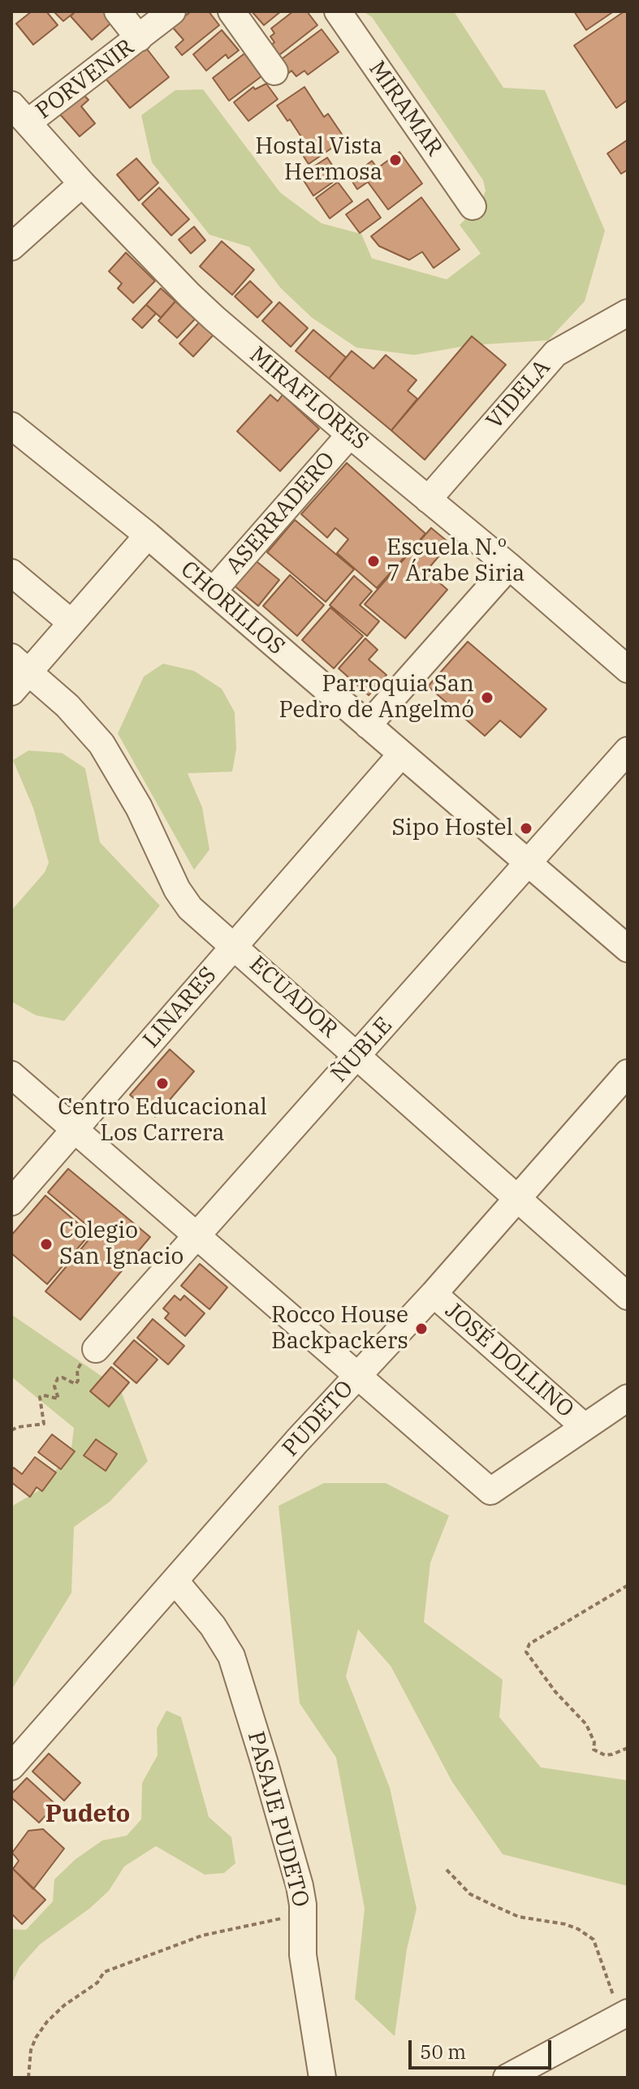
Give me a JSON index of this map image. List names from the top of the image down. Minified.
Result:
{"streets":{"street":["PORVENIR","MIRAMAR","VIDELA","MIRAFLORES","ASERRADERO","CHORILLOS","ECUADOR","LINARES","ÑUBLE","JOSÉ DOLLINO","PUDETO","PASAJE PUDETO"]},"crossings":[["PORVENIR","MIRAFLORES"],["VIDELA","MIRAFLORES"],["MIRAFLORES","ASERRADERO"],["ASERRADERO","CHORILLOS"],["CHORILLOS","LINARES"],["CHORILLOS","ÑUBLE"],["ECUADOR","LINARES"],["ECUADOR","ÑUBLE"],["ECUADOR","PUDETO"],["JOSÉ DOLLINO","PUDETO"],["PUDETO","PASAJE PUDETO"]],"districts":["Pudeto"],"places":["Hostal Vista Hermosa","Escuela N.º 7 Árabe Siria","Parroquia San Pedro de Angelmó","Sipo Hostel","Centro Educacional Los Carrera","Colegio San Ignacio","Rocco House Backpackers"],"scale_bar":"50 m"}
